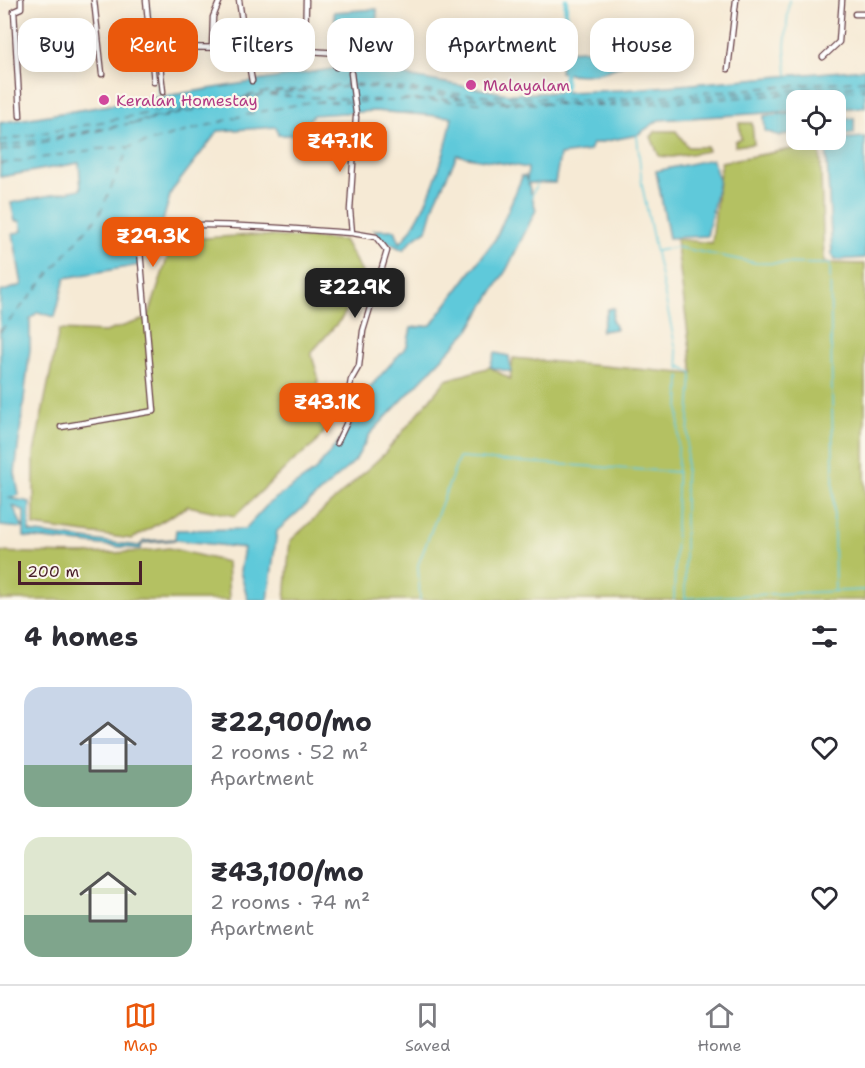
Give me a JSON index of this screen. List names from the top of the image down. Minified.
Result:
{"places":["Malayalam","Keralan Homestay"],"scale_bar":"200 m","page":{"chip":["Buy","Rent","Filters","New","Apartment","House"],"price":["₹47.1K","₹29.3K","₹22.9K","₹43.1K"],"scale":"200 m","heading":"4 homes","list":[{"name":"₹22,900/mo","note":"2 rooms · 52 m² · Apartment"},{"name":"₹43,100/mo","note":"2 rooms · 74 m² · Apartment"}],"tabs":["Map","Saved","Home"]}}
